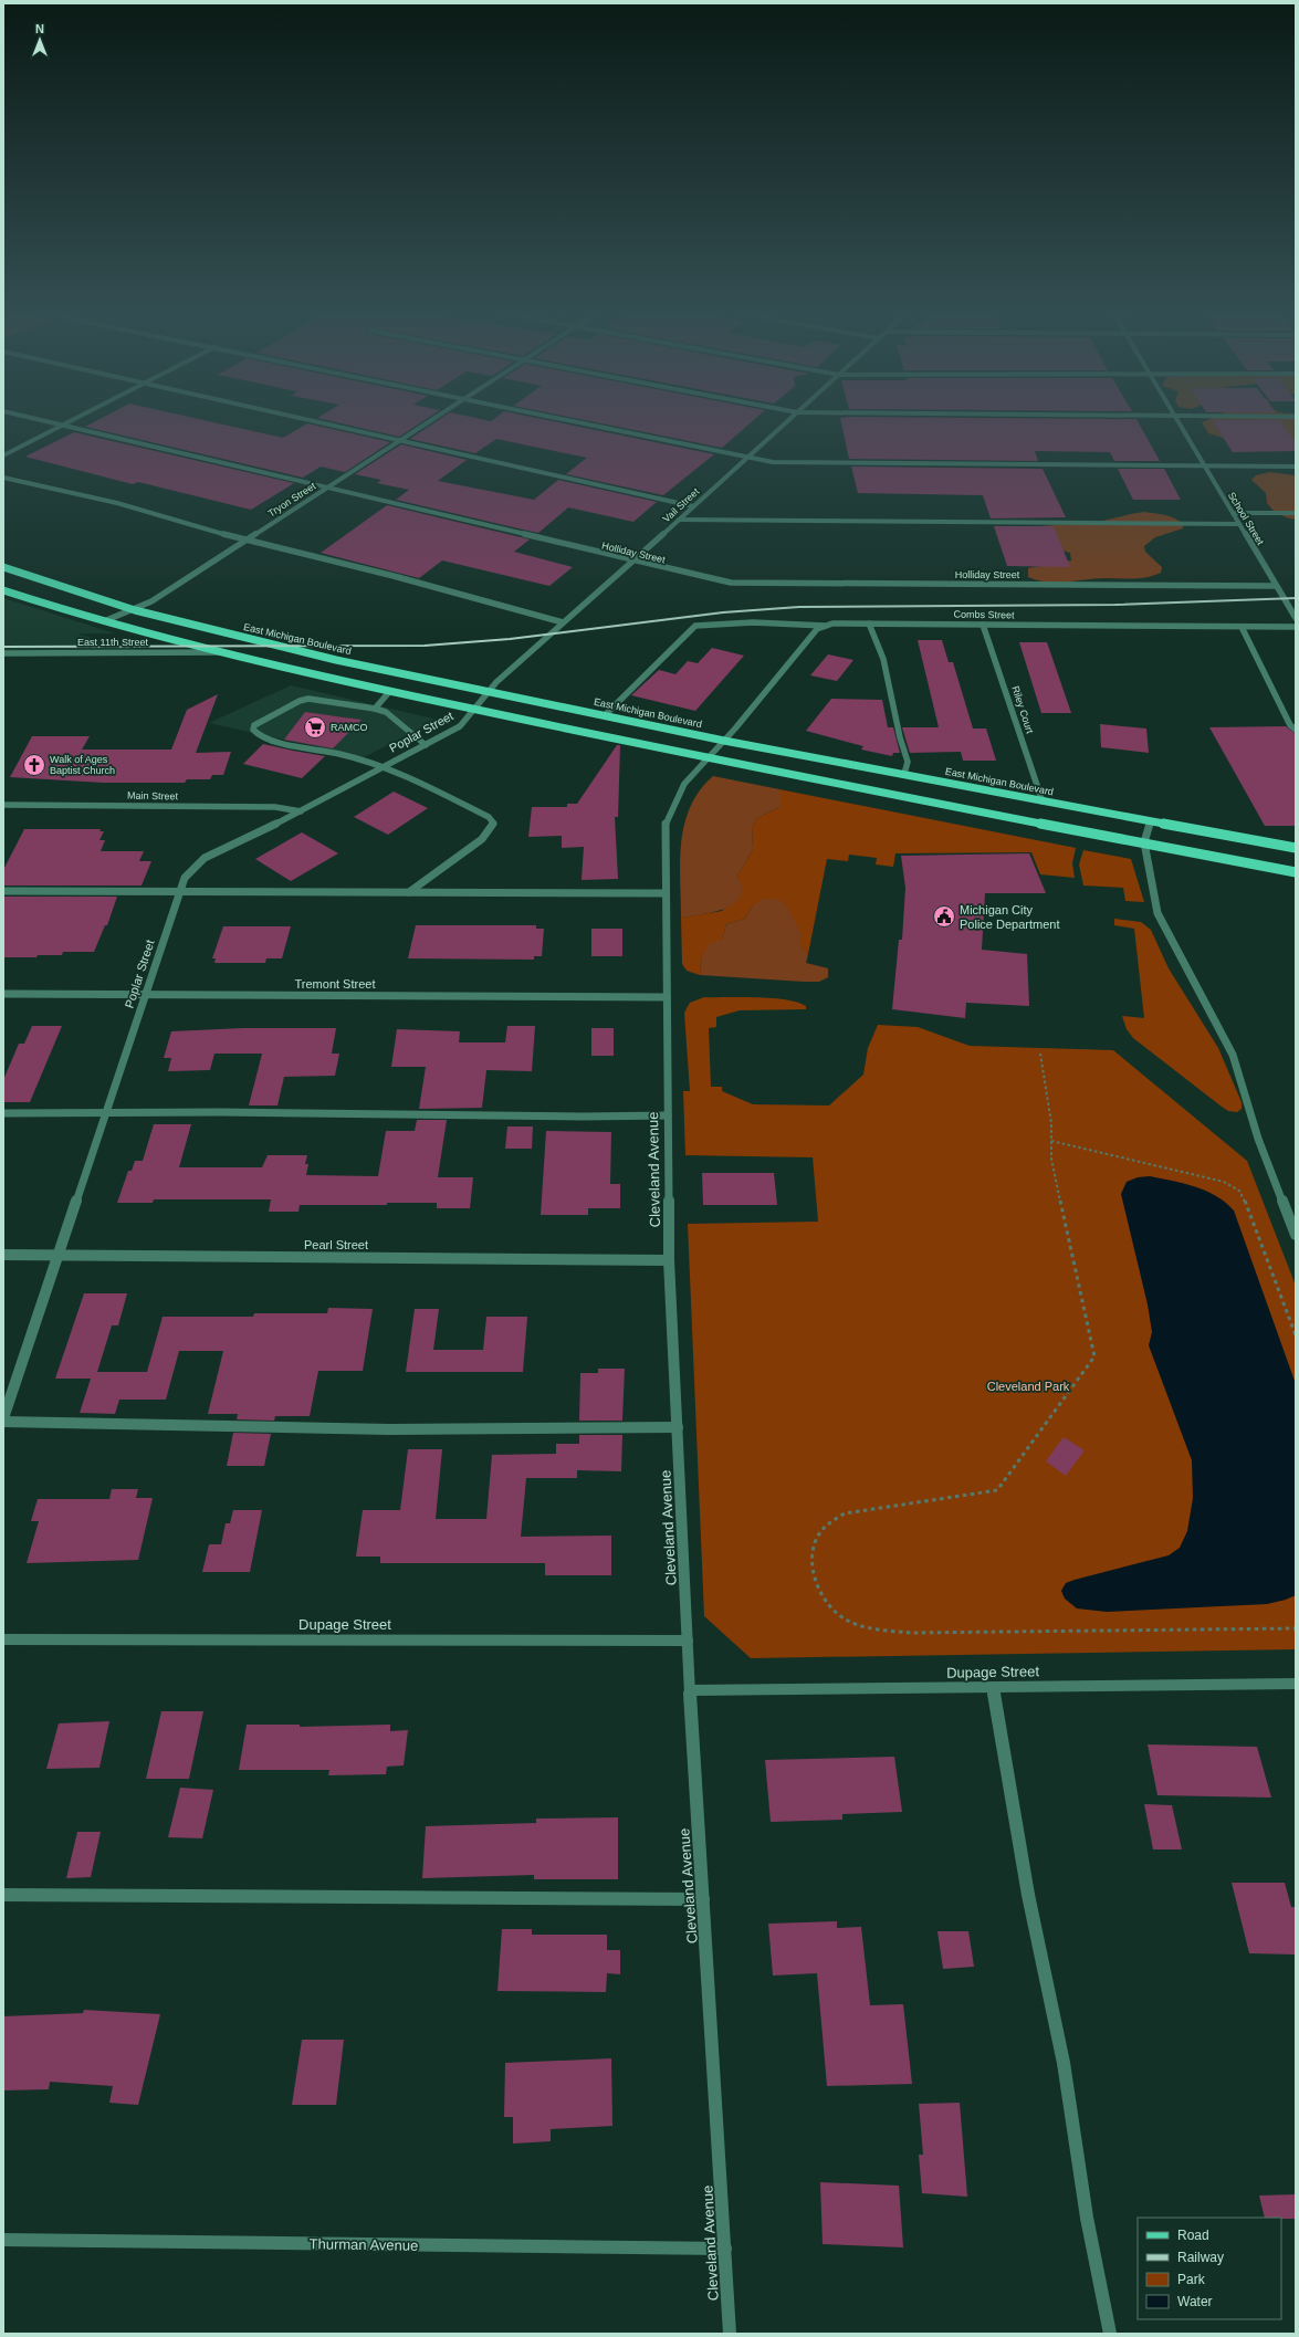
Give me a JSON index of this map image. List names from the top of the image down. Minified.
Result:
{"streets":{"main road":["East Michigan Boulevard"],"street":["Tryon Street","Vail Street","School Street","Holliday Street","Combs Street","East 11th Street","Riley Court","Poplar Street","Main Street","Tremont Street","Cleveland Avenue","Pearl Street","Dupage Street","Thurman Avenue"]},"crossings":[["Tryon Street","Holliday Street"],["Tryon Street","East Michigan Boulevard"],["Vail Street","Holliday Street"],["Vail Street","East Michigan Boulevard"],["Vail Street","Poplar Street"],["School Street","Holliday Street"],["Combs Street","East Michigan Boulevard"],["Combs Street","Riley Court"],["East Michigan Boulevard","Riley Court"],["East Michigan Boulevard","Poplar Street"],["East Michigan Boulevard","Cleveland Avenue"],["Poplar Street","Main Street"],["Poplar Street","Tremont Street"],["Poplar Street","Pearl Street"],["Tremont Street","Cleveland Avenue"],["Cleveland Avenue","Pearl Street"],["Cleveland Avenue","Dupage Street"],["Cleveland Avenue","Thurman Avenue"]],"parks":["Cleveland Park"],"places":{"supermarket":["RAMCO"],"church":["Walk of Ages Baptist Church"],"public building":["Michigan City Police Department"]},"legend":["Road","Railway","Park","Water"],"north":"top"}
